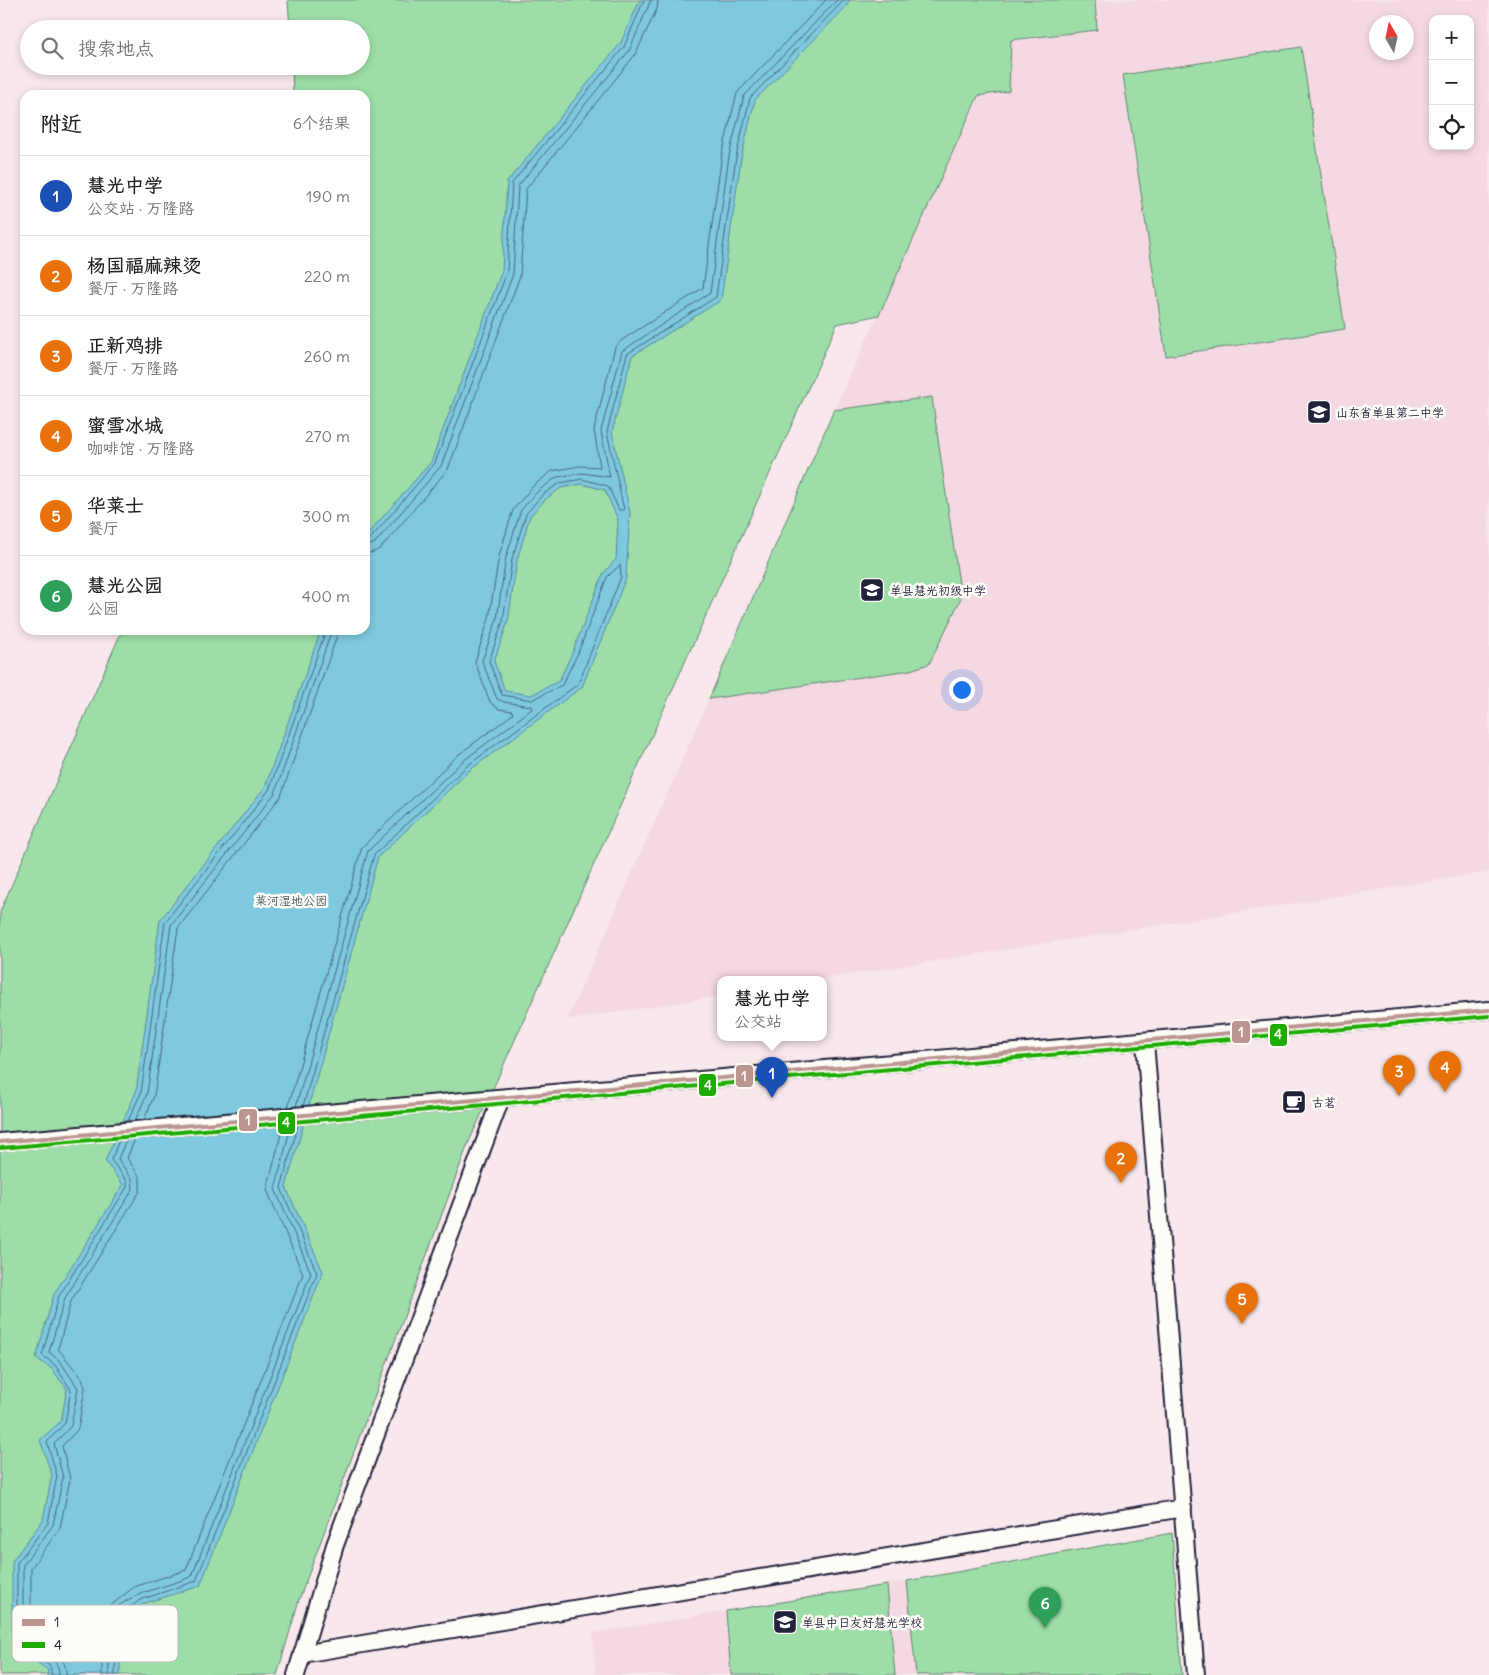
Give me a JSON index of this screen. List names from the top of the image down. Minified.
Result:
{"parks":["莱河湿地公园"],"places":{"school or university":["山东省单县第二中学","单县慧光初级中学","单县中日友好慧光学校"],"cafe":["古茗"]},"lines":["transit line 1","transit line 4"],"legend":["1","4"],"north":"top","page":{"map_buttons":["+","−"],"search":"搜索地点","heading":["附近","6个结果"],"list":[{"mark":"1","name":"慧光中学","note":"公交站 · 万隆路","value":"190 m"},{"mark":"2","name":"杨国福麻辣烫","note":"餐厅 · 万隆路","value":"220 m"},{"mark":"3","name":"正新鸡排","note":"餐厅 · 万隆路","value":"260 m"},{"mark":"4","name":"蜜雪冰城","note":"咖啡馆 · 万隆路","value":"270 m"},{"mark":"5","name":"华莱士","note":"餐厅","value":"300 m"},{"mark":"6","name":"慧光公园","note":"公园","value":"400 m"}],"popup":["慧光中学","公交站"],"pins":["4","3","1","2","5","6"]}}
